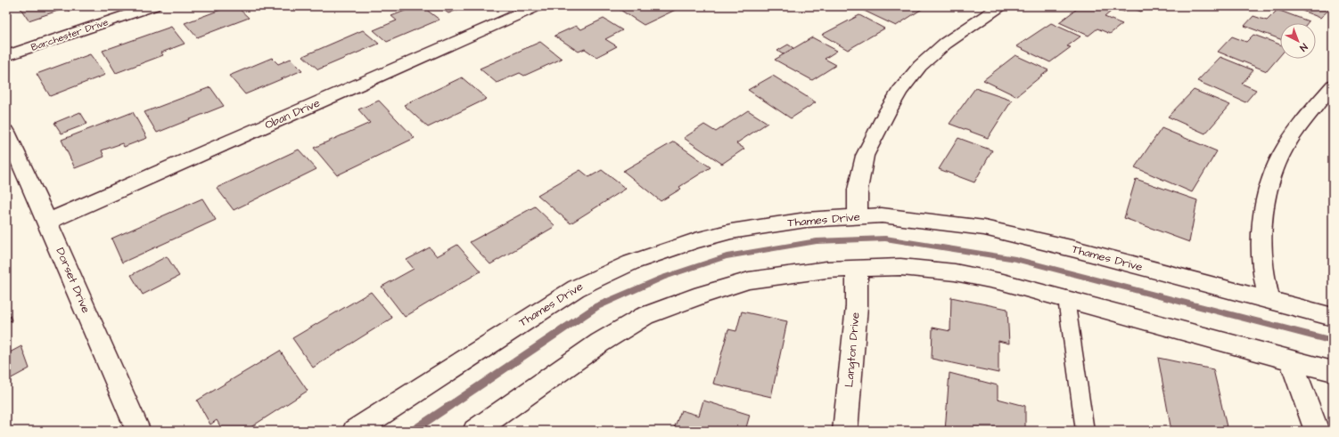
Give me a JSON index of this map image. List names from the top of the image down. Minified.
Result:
{"streets":{"street":["Barchester Drive","Oban Drive","Thames Drive","Dorset Drive","Langton Drive"]},"crossings":[["Oban Drive","Dorset Drive"]],"north":"bottom right"}
